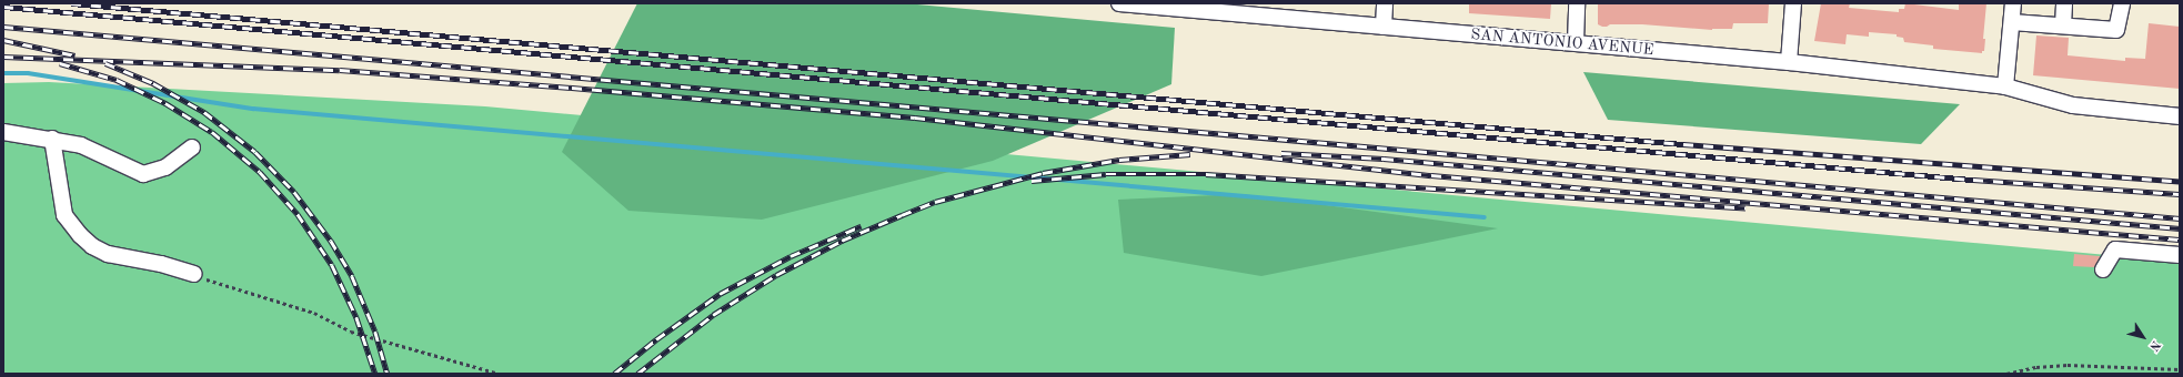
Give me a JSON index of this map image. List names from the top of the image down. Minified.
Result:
{"streets":{"street":["SAN ANTONIO AVENUE"]},"north":"bottom right"}
